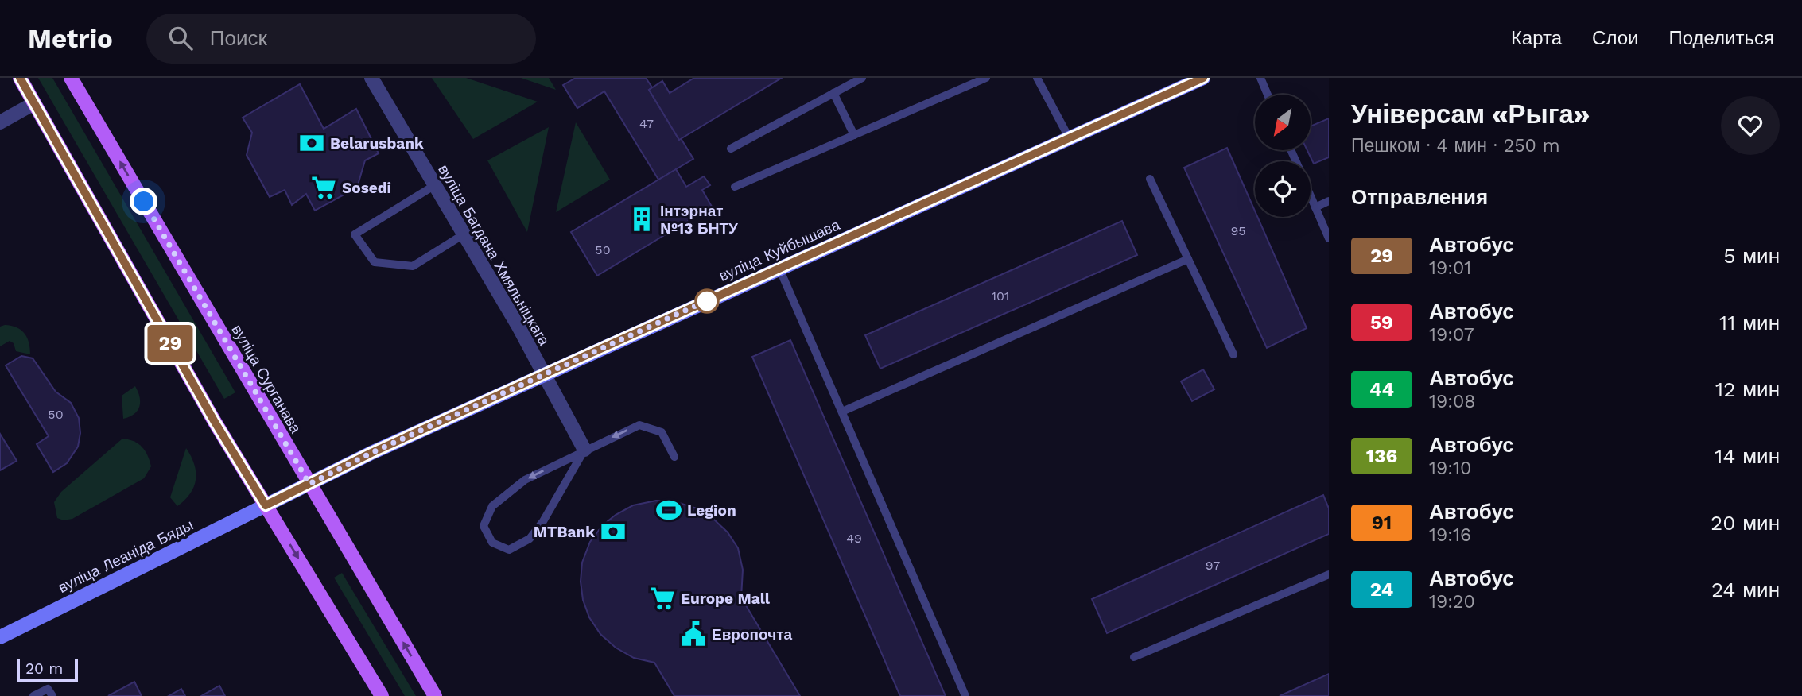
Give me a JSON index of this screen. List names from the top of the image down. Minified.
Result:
{"streets":{"main road":["вуліца Куйбышава","вуліца Сурганава","вуліца Леаніда Бяды"],"street":["вуліца Багдана Хмяльніцкага"]},"crossings":[["вуліца Куйбышава","вуліца Багдана Хмяльніцкага"],["вуліца Куйбышава","вуліца Сурганава"],["вуліца Куйбышава","вуліца Леаніда Бяды"],["вуліца Сурганава","вуліца Леаніда Бяды"]],"places":{"bank":["Belarusbank","MTBank"],"supermarket":["Sosedi","Europe Mall"],"building":["Інтэрнат №13 БНТУ"],"sports":["Legion"],"public building":["Европочта"]},"lines":["bus line 29"],"house_numbers":["47","95","50","101","50","49","97"],"scale_bar":"20 m","north":"bottom left","page":{"header":"Metrio","search":"Поиск","nav":["Карта","Слои","Поделиться"],"on_map":"29","heading":[["Універсам «Рыга»","Пешком · 4 мин · 250 m"],"Отправления"],"list":[{"mark":"29","name":"Автобус","note":"19:01","value":"5 мин"},{"mark":"59","name":"Автобус","note":"19:07","value":"11 мин"},{"mark":"44","name":"Автобус","note":"19:08","value":"12 мин"},{"mark":"136","name":"Автобус","note":"19:10","value":"14 мин"},{"mark":"91","name":"Автобус","note":"19:16","value":"20 мин"},{"mark":"24","name":"Автобус","note":"19:20","value":"24 мин"}],"scale":"20 m"}}
